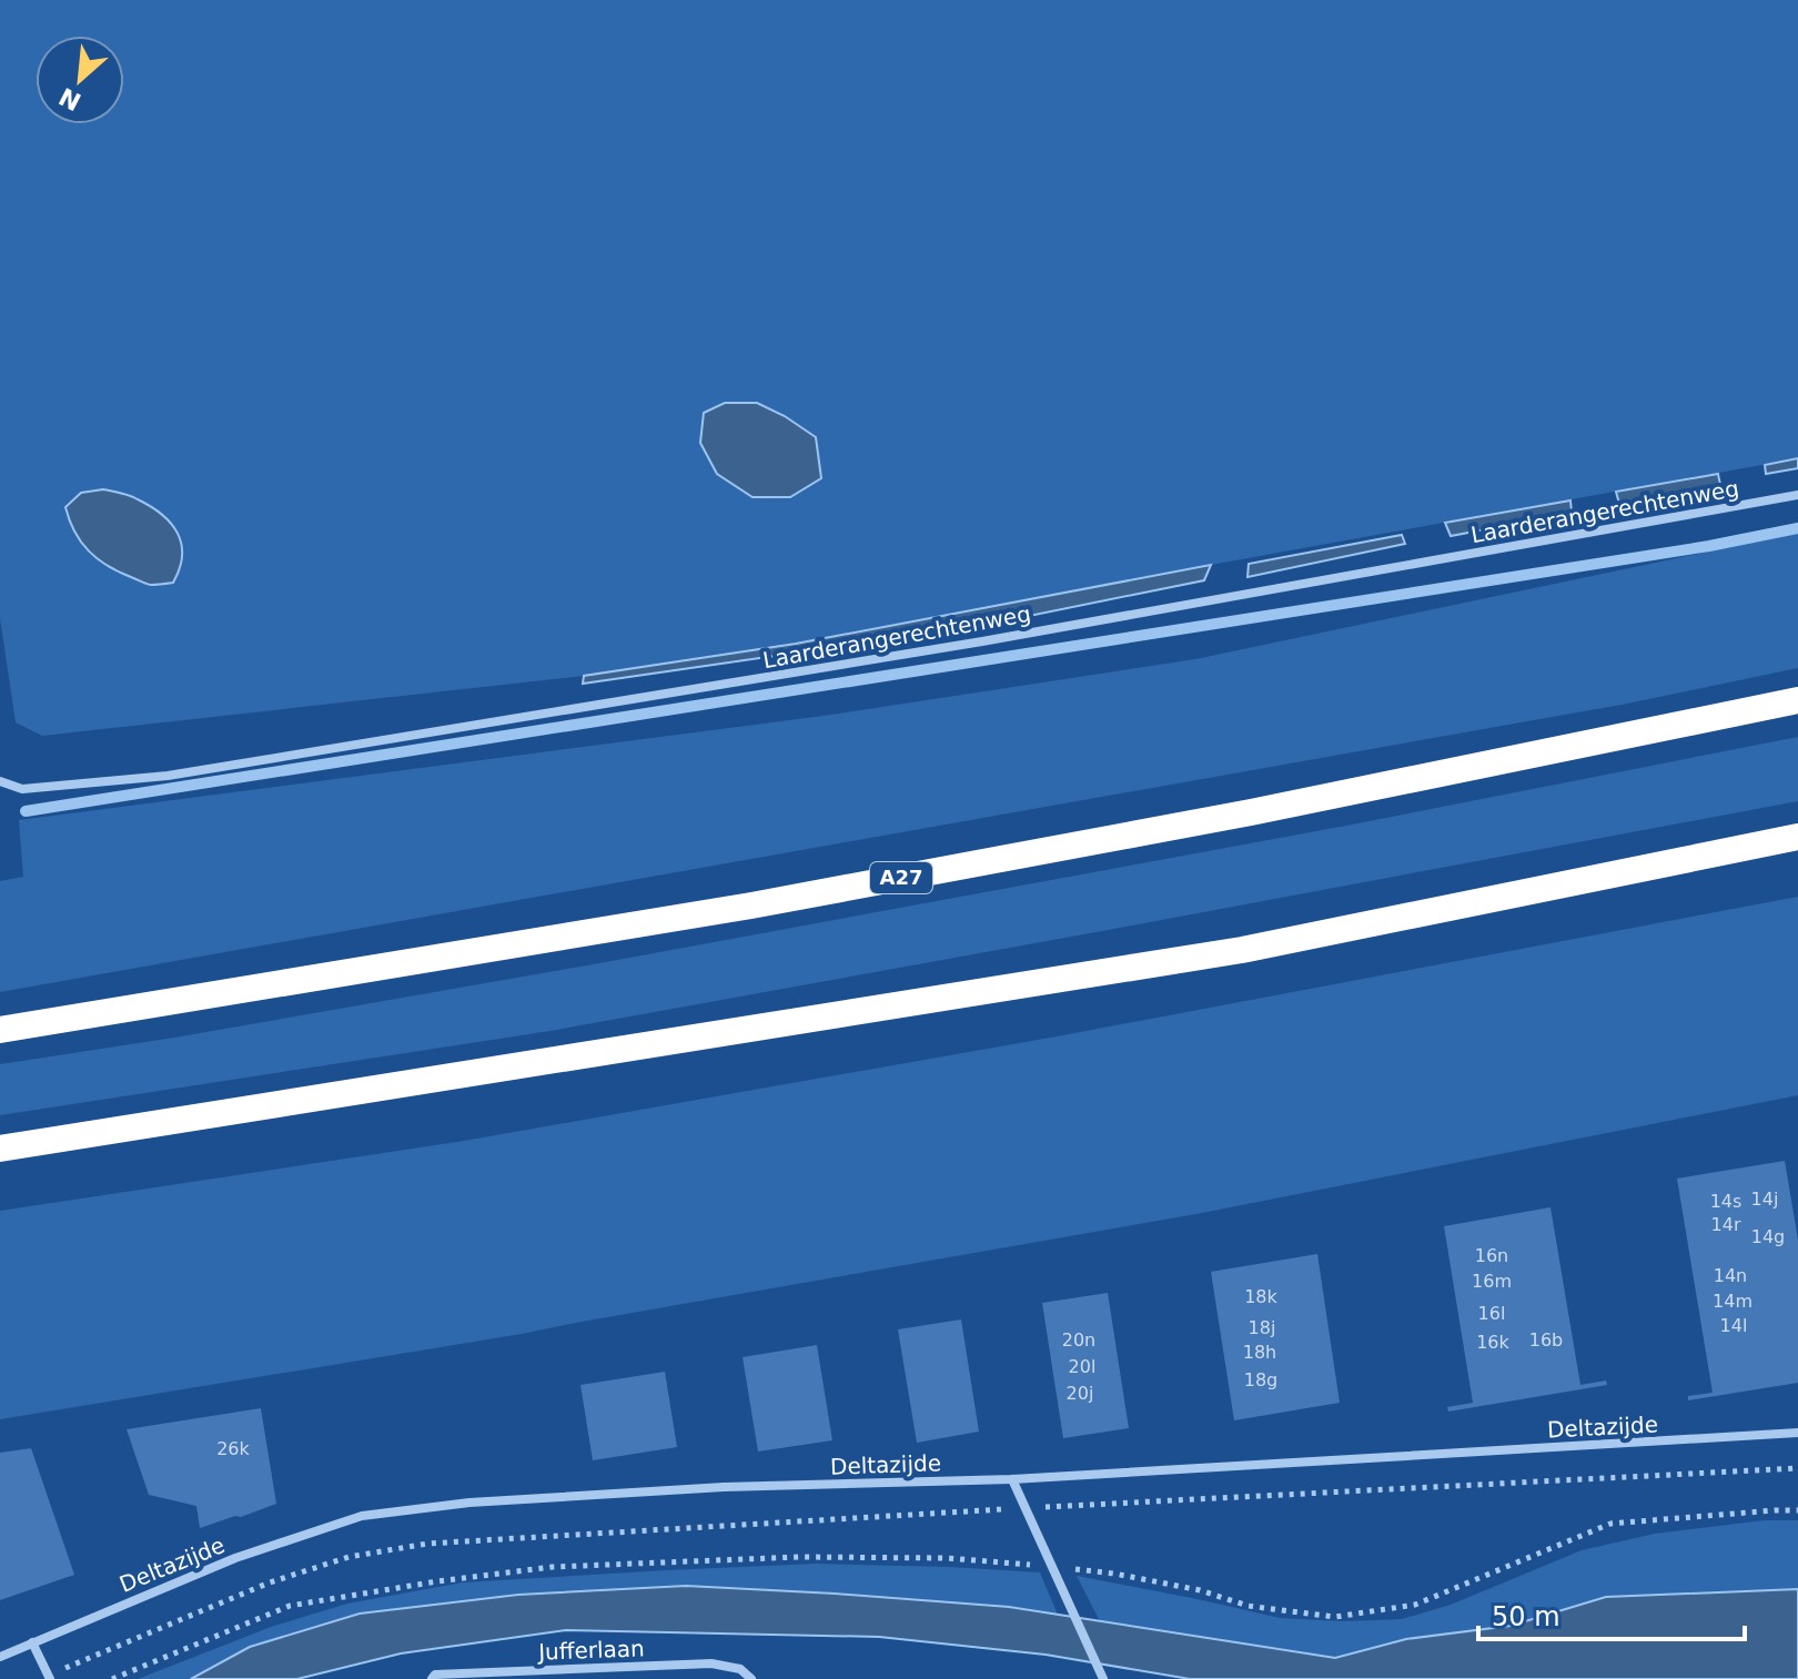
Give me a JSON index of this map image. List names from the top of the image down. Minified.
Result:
{"streets":{"highway":["A27"],"street":["Laarderangerechtenweg","Deltazijde","Jufferlaan"]},"house_numbers":["14j","14s","14r","14g","16n","14n","16m","18k","14m","16l","14l","18j","20n","16b","16k","18h","20l","18g","20j","26k"],"scale_bar":"50 m","north":"bottom left"}
